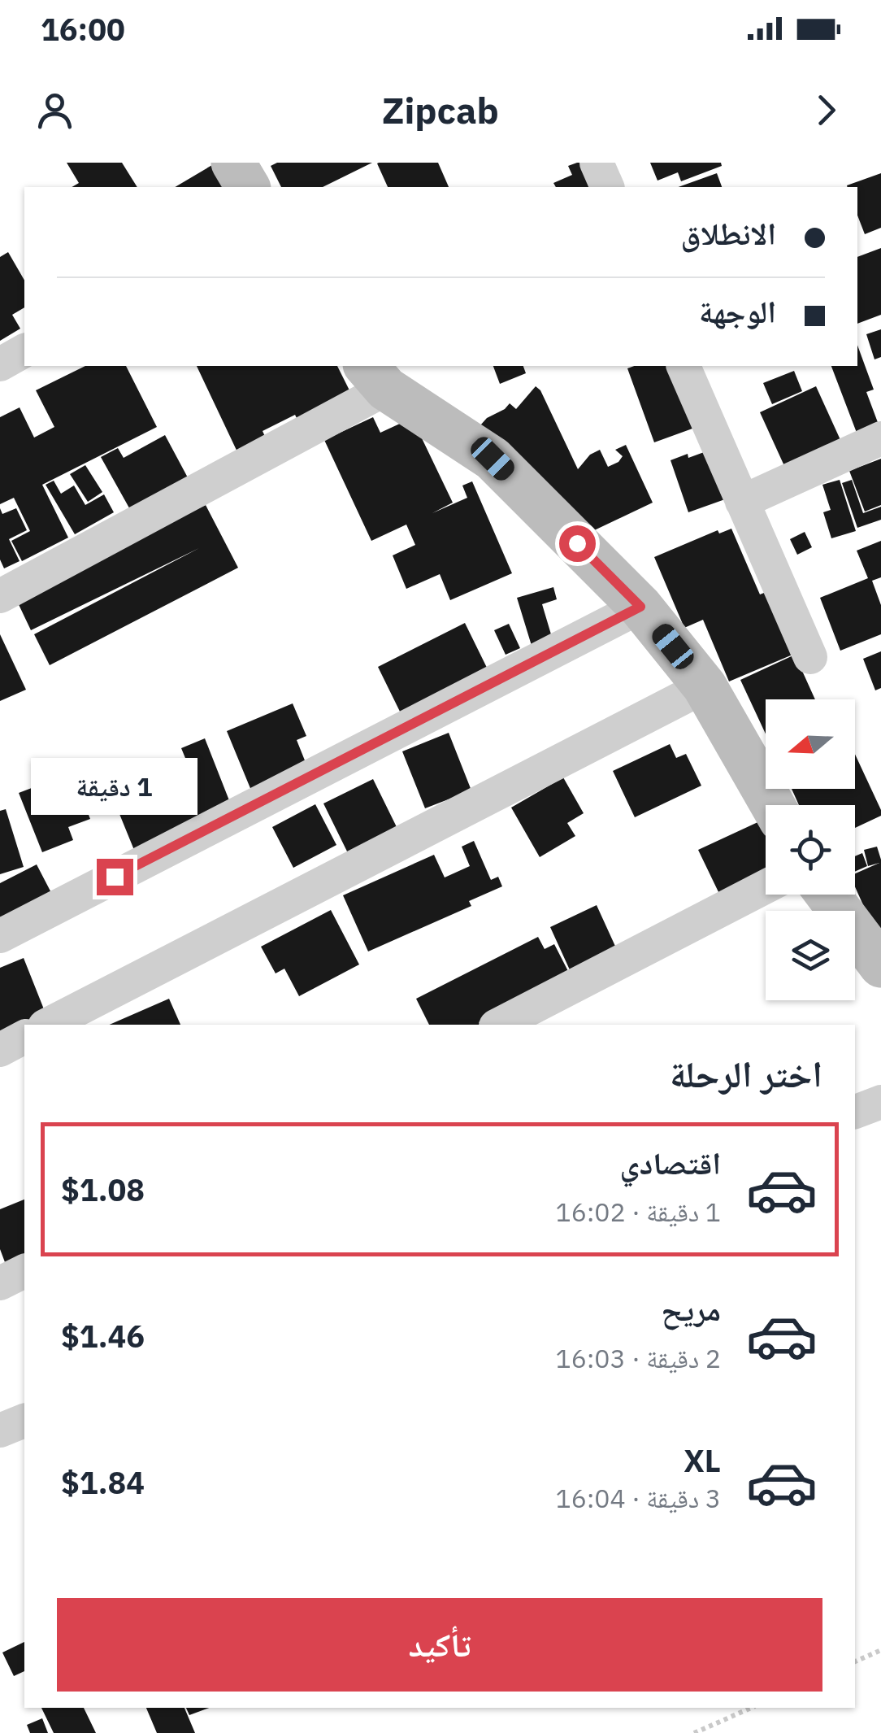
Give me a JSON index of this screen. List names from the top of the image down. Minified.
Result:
{"north":"left","page":{"status":"16:00","header":"Zipcab","banner":["الانطلاق","الوجهة"],"bubble":"1 دقيقة","heading":"اختر الرحلة","list":[{"name":"اقتصادي","note":"1 دقيقة · 16:02","value":"$1.08"},{"name":"مريح","note":"2 دقيقة · 16:03","value":"$1.46"},{"name":"XL","note":"3 دقيقة · 16:04","value":"$1.84"}],"buttons":"تأكيد"}}
